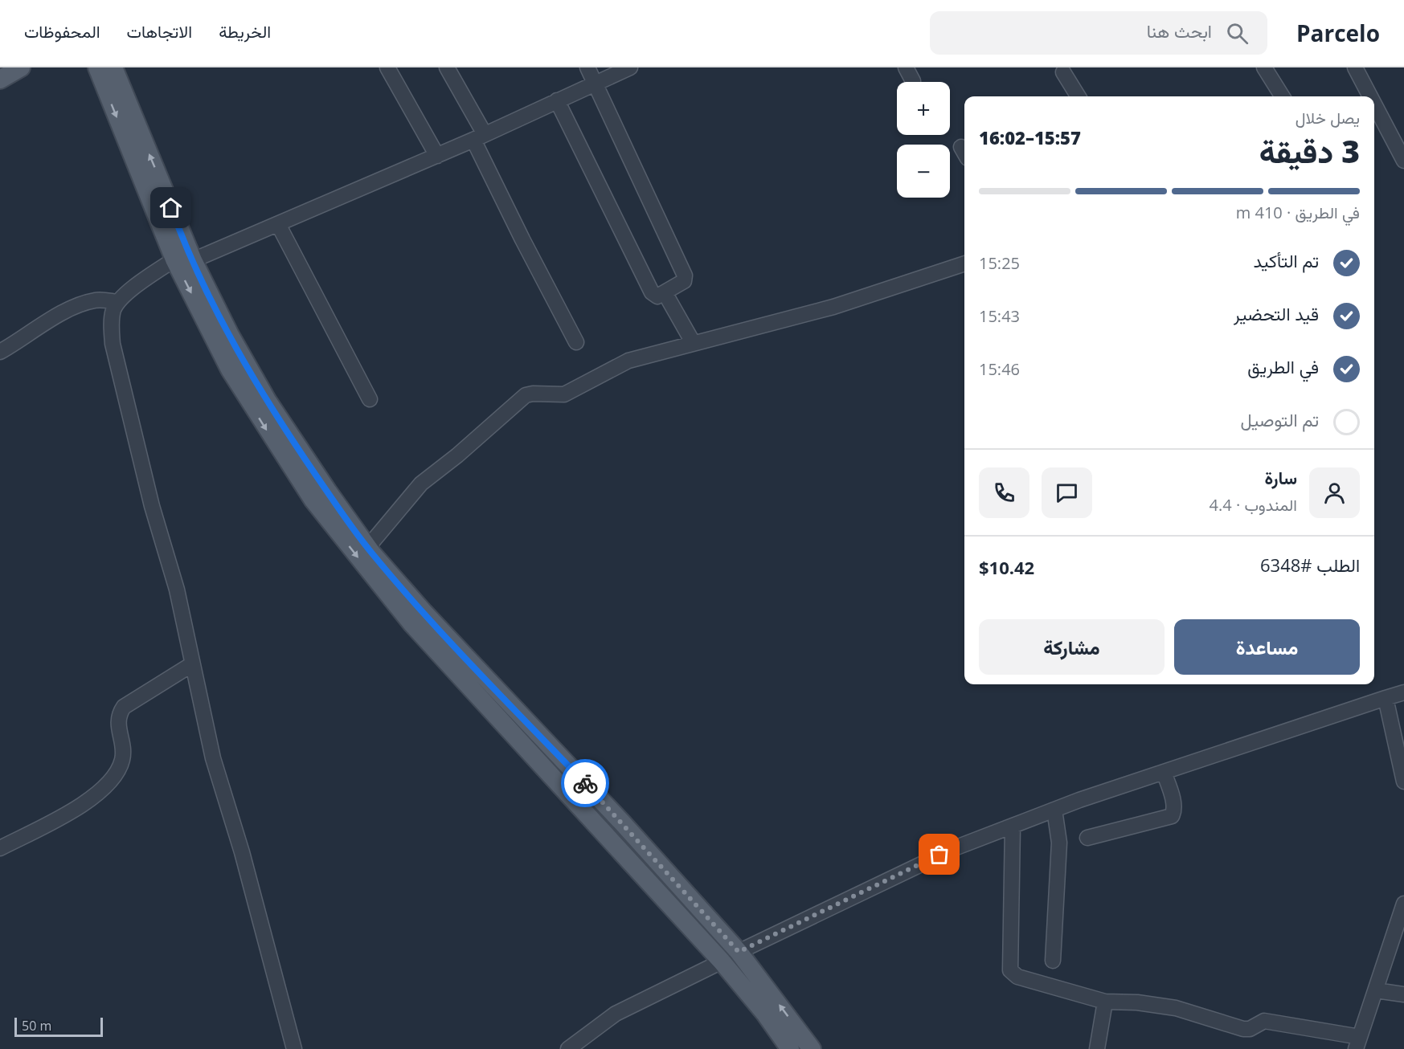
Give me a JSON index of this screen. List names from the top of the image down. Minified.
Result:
{"scale_bar":"50 m","page":{"header":"Parcelo","search":"ابحث هنا","nav":["الخريطة","الاتجاهات","المحفوظات"],"map_buttons":["+","−"],"heading":["3 دقيقة","يصل خلال","15:57–16:02"],"panel":["سارة","المندوب · 4.4","الطلب #6348","$10.42"],"bar":"في الطريق · 410 m","list":[["تم التأكيد","15:25"],["قيد التحضير","15:43"],["في الطريق","15:46"],"تم التوصيل"],"buttons":["مساعدة","مشاركة"],"scale":"50 m"}}
